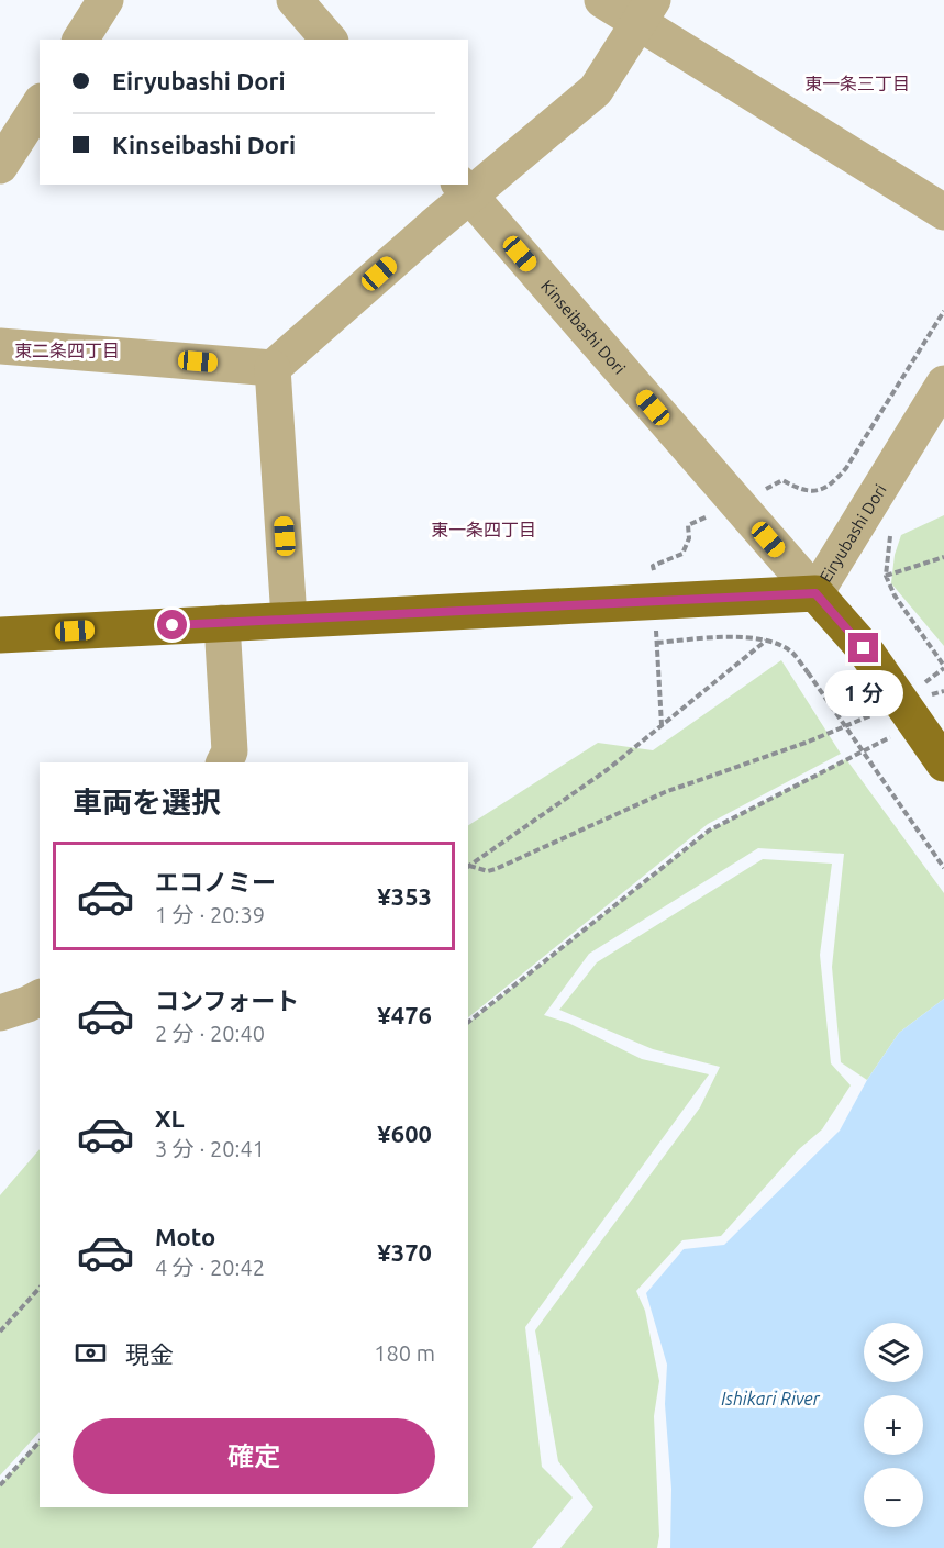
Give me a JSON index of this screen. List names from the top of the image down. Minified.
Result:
{"streets":{"main road":["Kinseibashi Dori","Eiryubashi Dori"]},"crossings":[["Kinseibashi Dori","Eiryubashi Dori"]],"districts":["東一条三丁目","東二条四丁目","東一条四丁目"],"water":["Ishikari River"],"page":{"banner":["Eiryubashi Dori","Kinseibashi Dori"],"bubble":"1 分","heading":"車両を選択","list":[{"name":"エコノミー","note":"1 分 · 20:39","value":"¥353"},{"name":"コンフォート","note":"2 分 · 20:40","value":"¥476"},{"name":"XL","note":"3 分 · 20:41","value":"¥600"},{"name":"Moto","note":"4 分 · 20:42","value":"¥370"}],"pay":["現金","180 m"],"map_buttons":["+","−"],"buttons":"確定"}}
